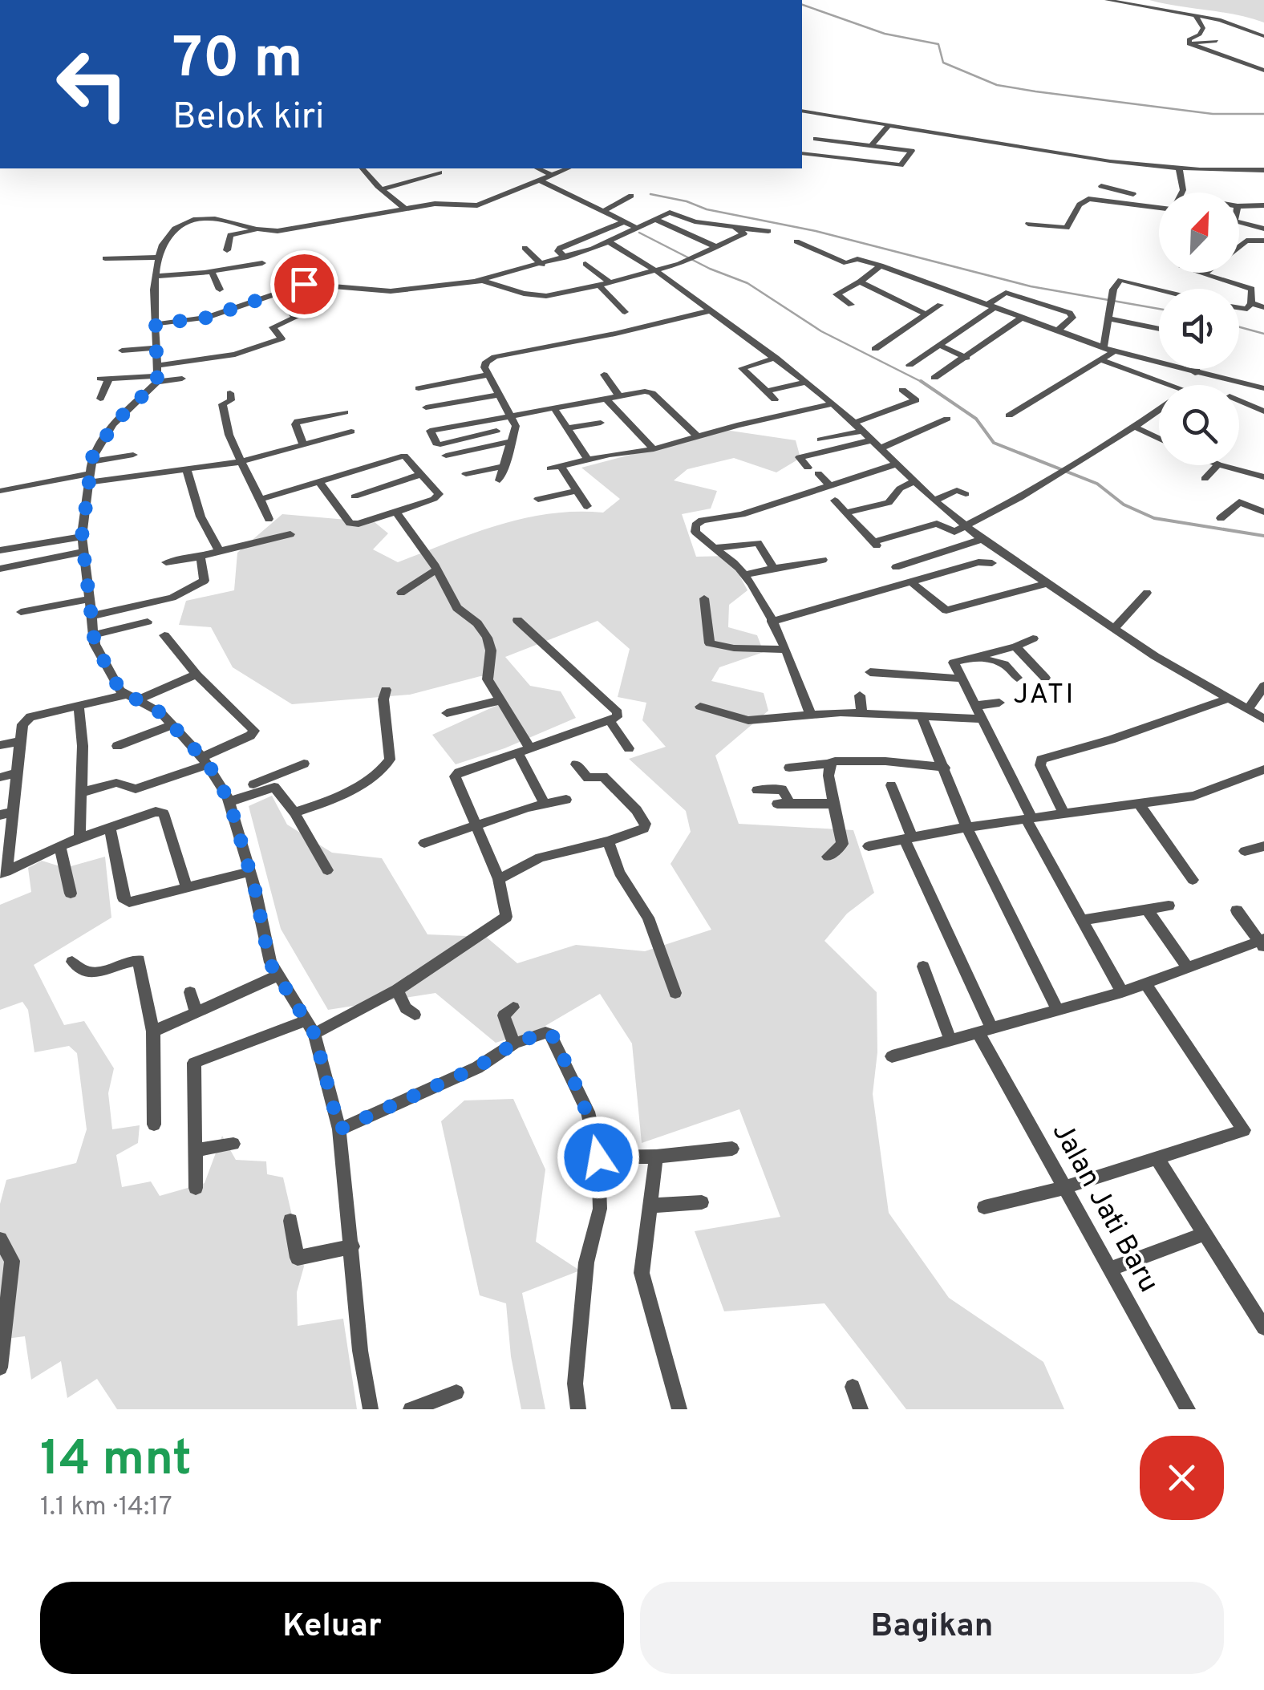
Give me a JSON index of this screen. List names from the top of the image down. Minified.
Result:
{"streets":{"street":["Jalan Jati Baru"]},"districts":["JATI"],"north":"top right","page":{"turn":["70 m","Belok kiri"],"heading":["14 mnt","1.1 km · 14:17"],"buttons":["Keluar","Bagikan"]}}
